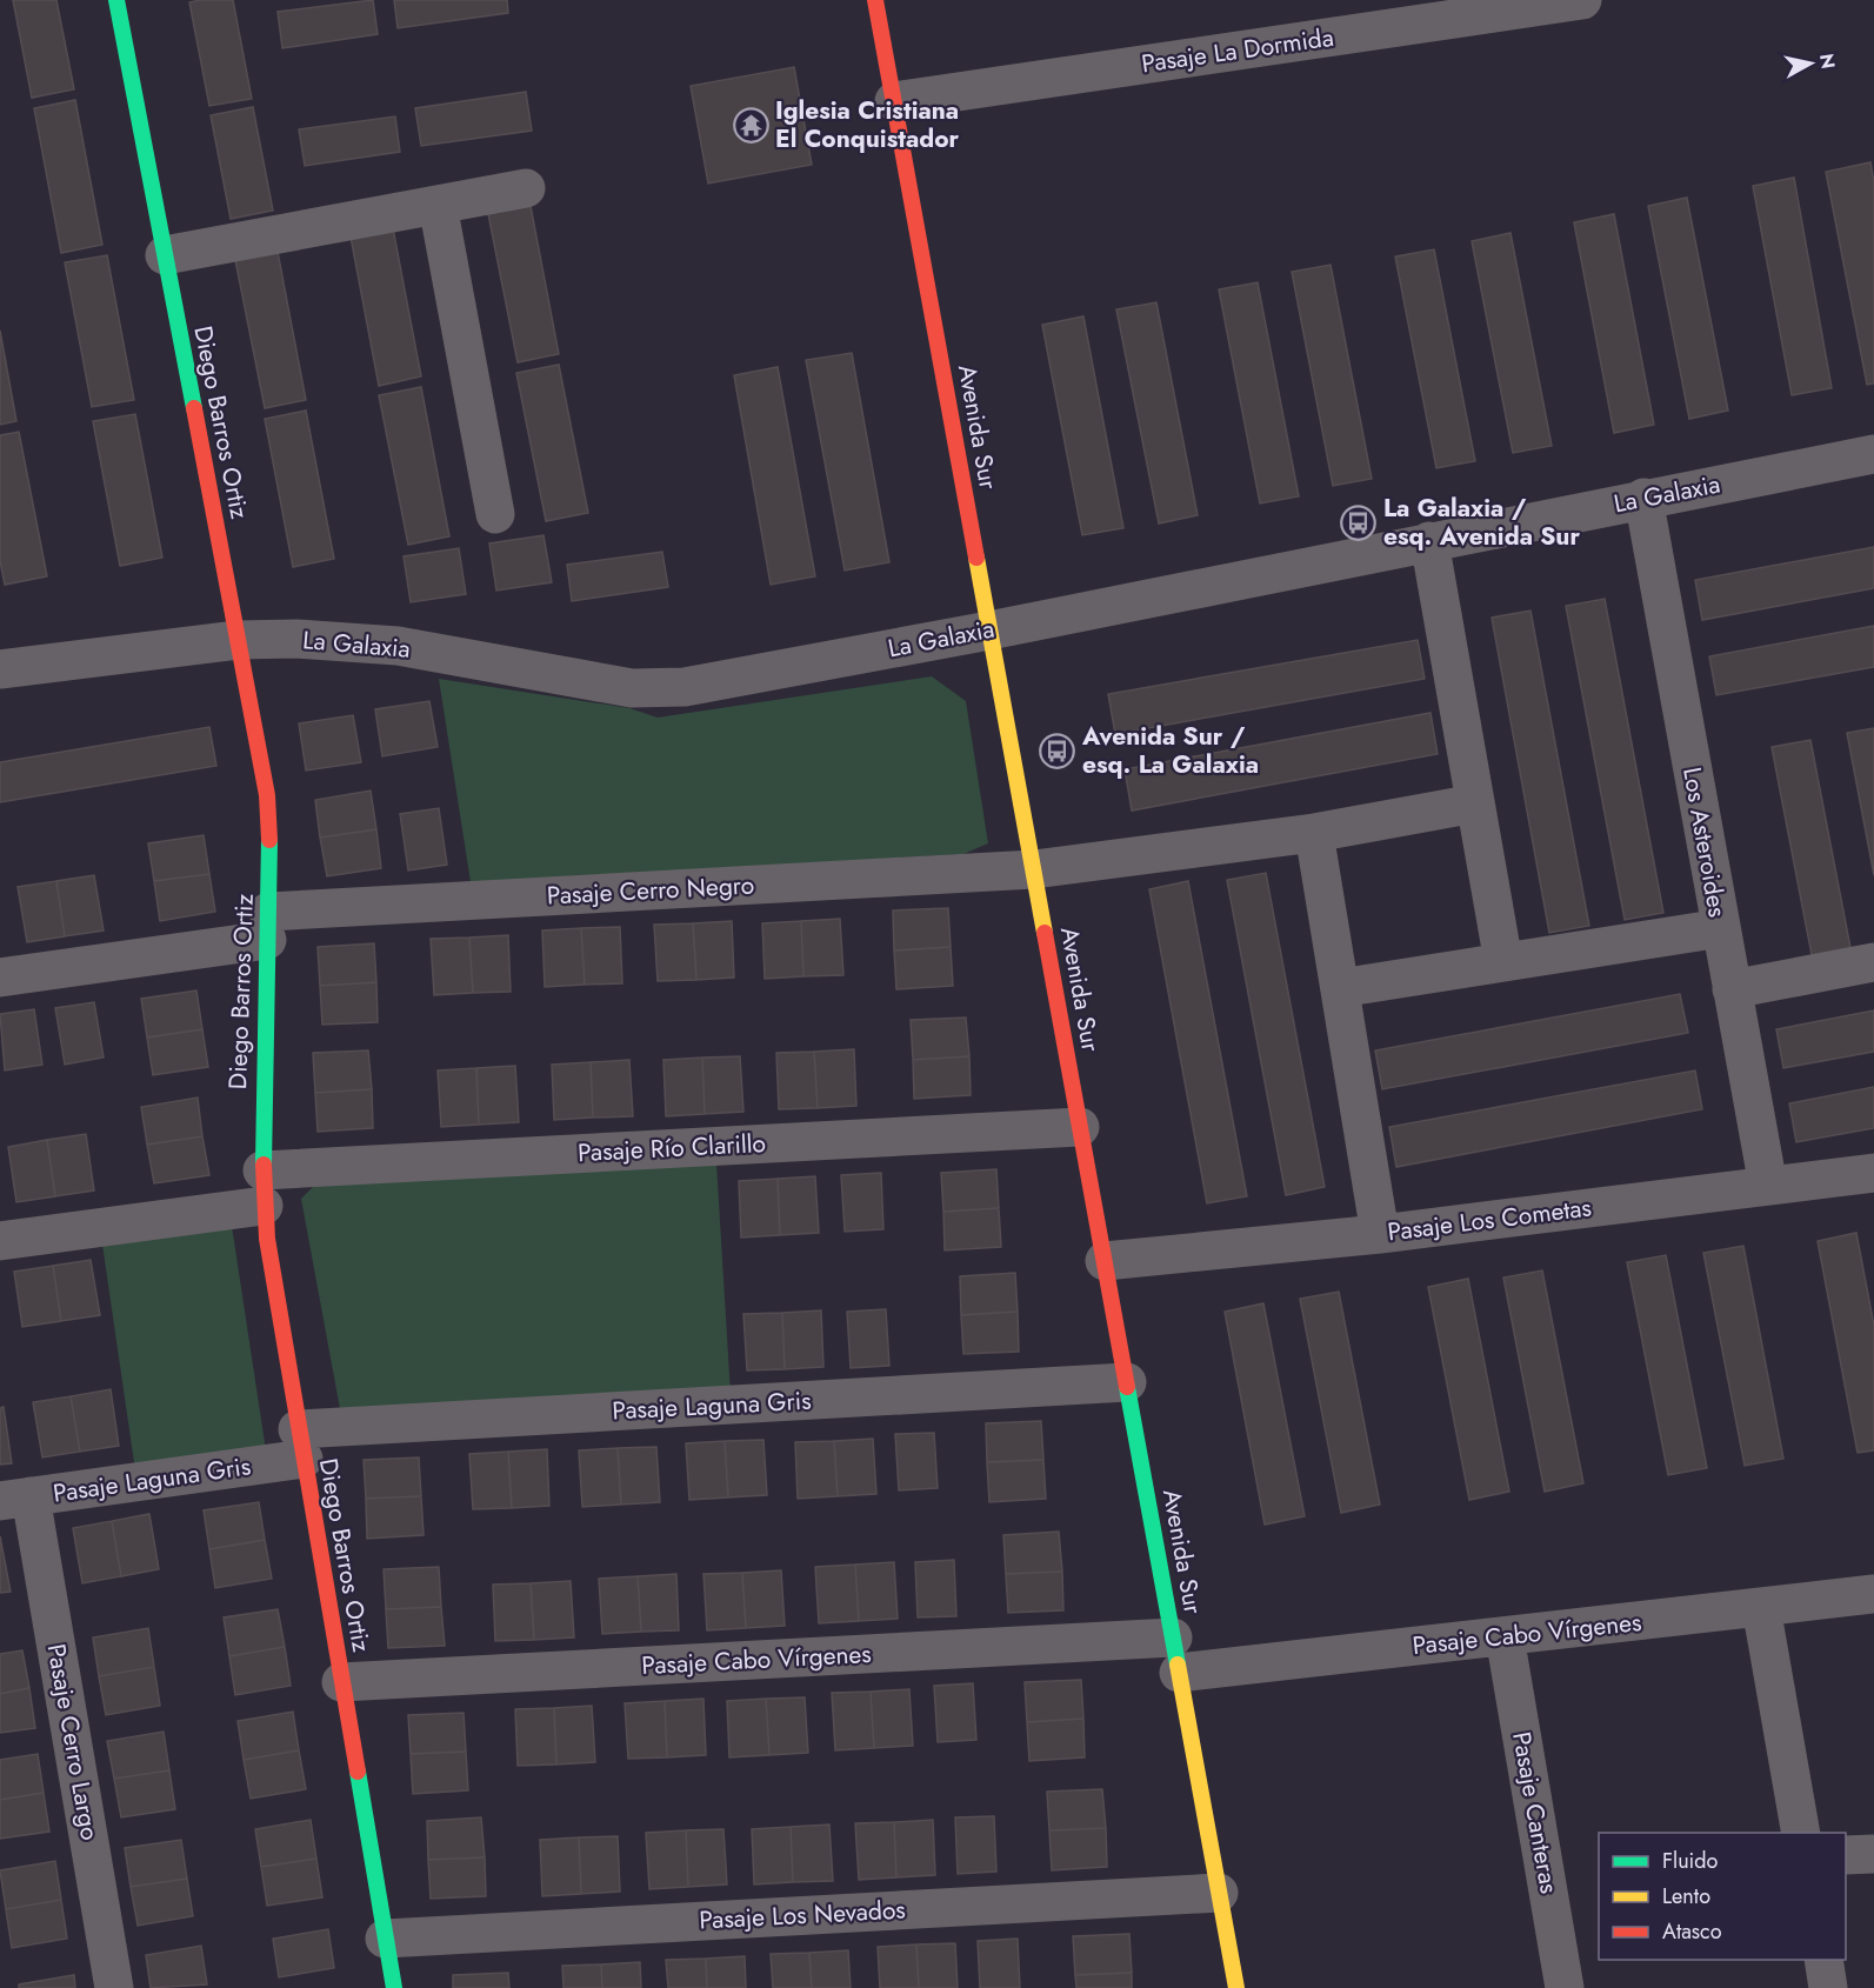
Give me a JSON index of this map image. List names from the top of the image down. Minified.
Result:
{"streets":{"street":["Pasaje La Dormida","Diego Barros Ortiz","Avenida Sur","La Galaxia","Los Asteroides","Pasaje Cerro Negro","Pasaje Río Clarillo","Pasaje Los Cometas","Pasaje Laguna Gris","Pasaje Cabo Vírgenes","Pasaje Cerro Largo","Pasaje Canteras","Pasaje Los Nevados"]},"crossings":[["Pasaje La Dormida","Avenida Sur"],["Diego Barros Ortiz","La Galaxia"],["Diego Barros Ortiz","Pasaje Cerro Negro"],["Diego Barros Ortiz","Pasaje Río Clarillo"],["Diego Barros Ortiz","Pasaje Laguna Gris"],["Diego Barros Ortiz","Pasaje Cabo Vírgenes"],["Diego Barros Ortiz","Pasaje Los Nevados"],["Avenida Sur","La Galaxia"],["Avenida Sur","Pasaje Cerro Negro"],["Avenida Sur","Pasaje Río Clarillo"],["Avenida Sur","Pasaje Los Cometas"],["Avenida Sur","Pasaje Laguna Gris"],["Avenida Sur","Pasaje Cabo Vírgenes"],["Avenida Sur","Pasaje Los Nevados"],["La Galaxia","Los Asteroides"],["Los Asteroides","Pasaje Los Cometas"],["Pasaje Laguna Gris","Pasaje Cerro Largo"],["Pasaje Cabo Vírgenes","Pasaje Canteras"]],"places":{"temple":["Iglesia Cristiana El Conquistador"],"bus stop":["La Galaxia / esq. Avenida Sur","Avenida Sur / esq. La Galaxia"]},"legend":["Fluido","Lento","Atasco"],"north":"right"}
